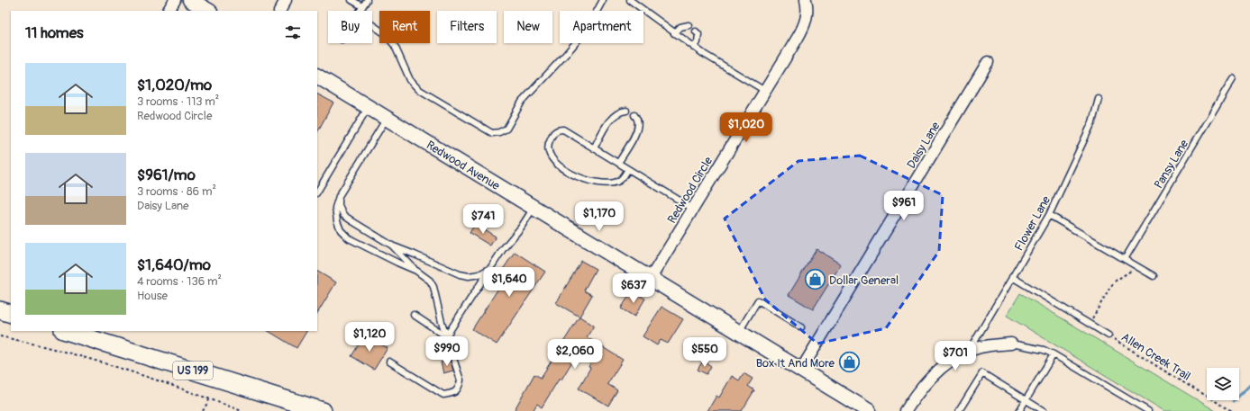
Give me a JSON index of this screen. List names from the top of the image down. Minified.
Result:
{"streets":{"highway":["US 199"],"main road":["Redwood Avenue"],"street":["Daisy Lane","Redwood Circle"],"lane":["Pansy Lane","Flower Lane"],"path":["Allen Creek Trail"]},"crossings":[["Daisy Lane","Redwood Avenue"],["Redwood Avenue","Redwood Circle"]],"places":{"shop":["Dollar General","Box It And More"]},"page":{"chip":["Buy","Rent","Filters","New","Apartment"],"heading":"11 homes","list":[{"name":"$1,020/mo","note":"3 rooms · 113 m² · Redwood Circle"},{"name":"$961/mo","note":"3 rooms · 86 m² · Daisy Lane"},{"name":"$1,640/mo","note":"4 rooms · 136 m² · House"}],"price":["$1,020","$961","$1,170","$741","$1,640","$637","$1,120","$990","$550","$2,060","$701"]}}
